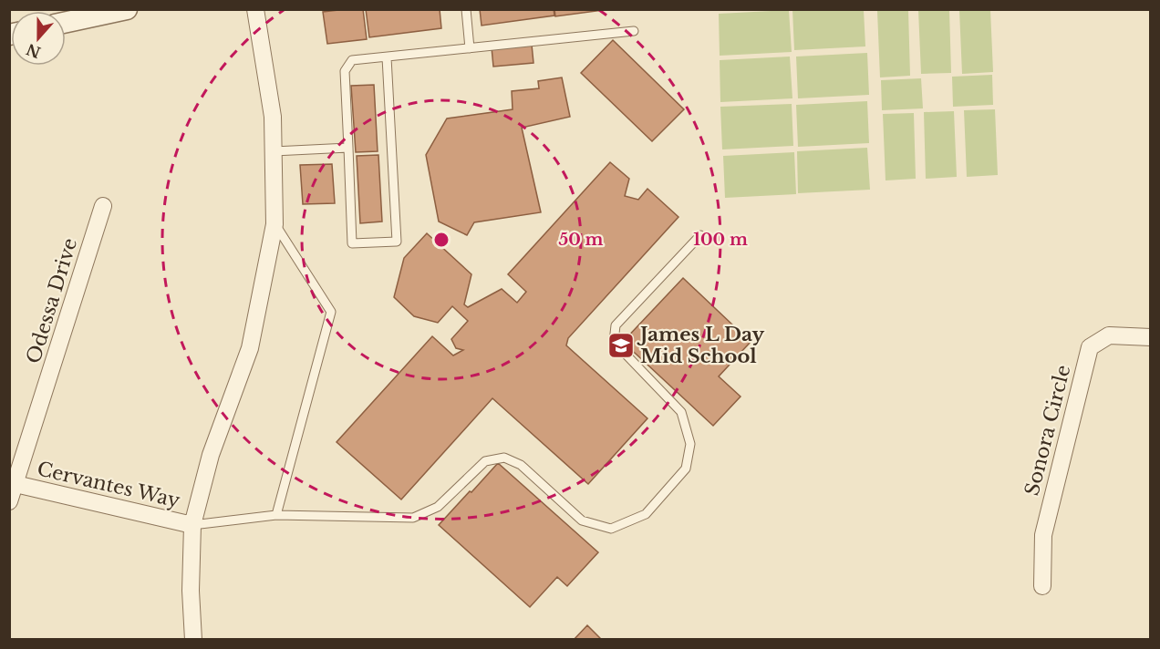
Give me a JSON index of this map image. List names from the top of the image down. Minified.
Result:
{"streets":{"street":["Odessa Drive","Sonora Circle","Cervantes Way"]},"crossings":[["Odessa Drive","Cervantes Way"]],"places":{"school or university":["James L Day Mid School"]},"north":"bottom","rings":["50 m","100 m"]}
